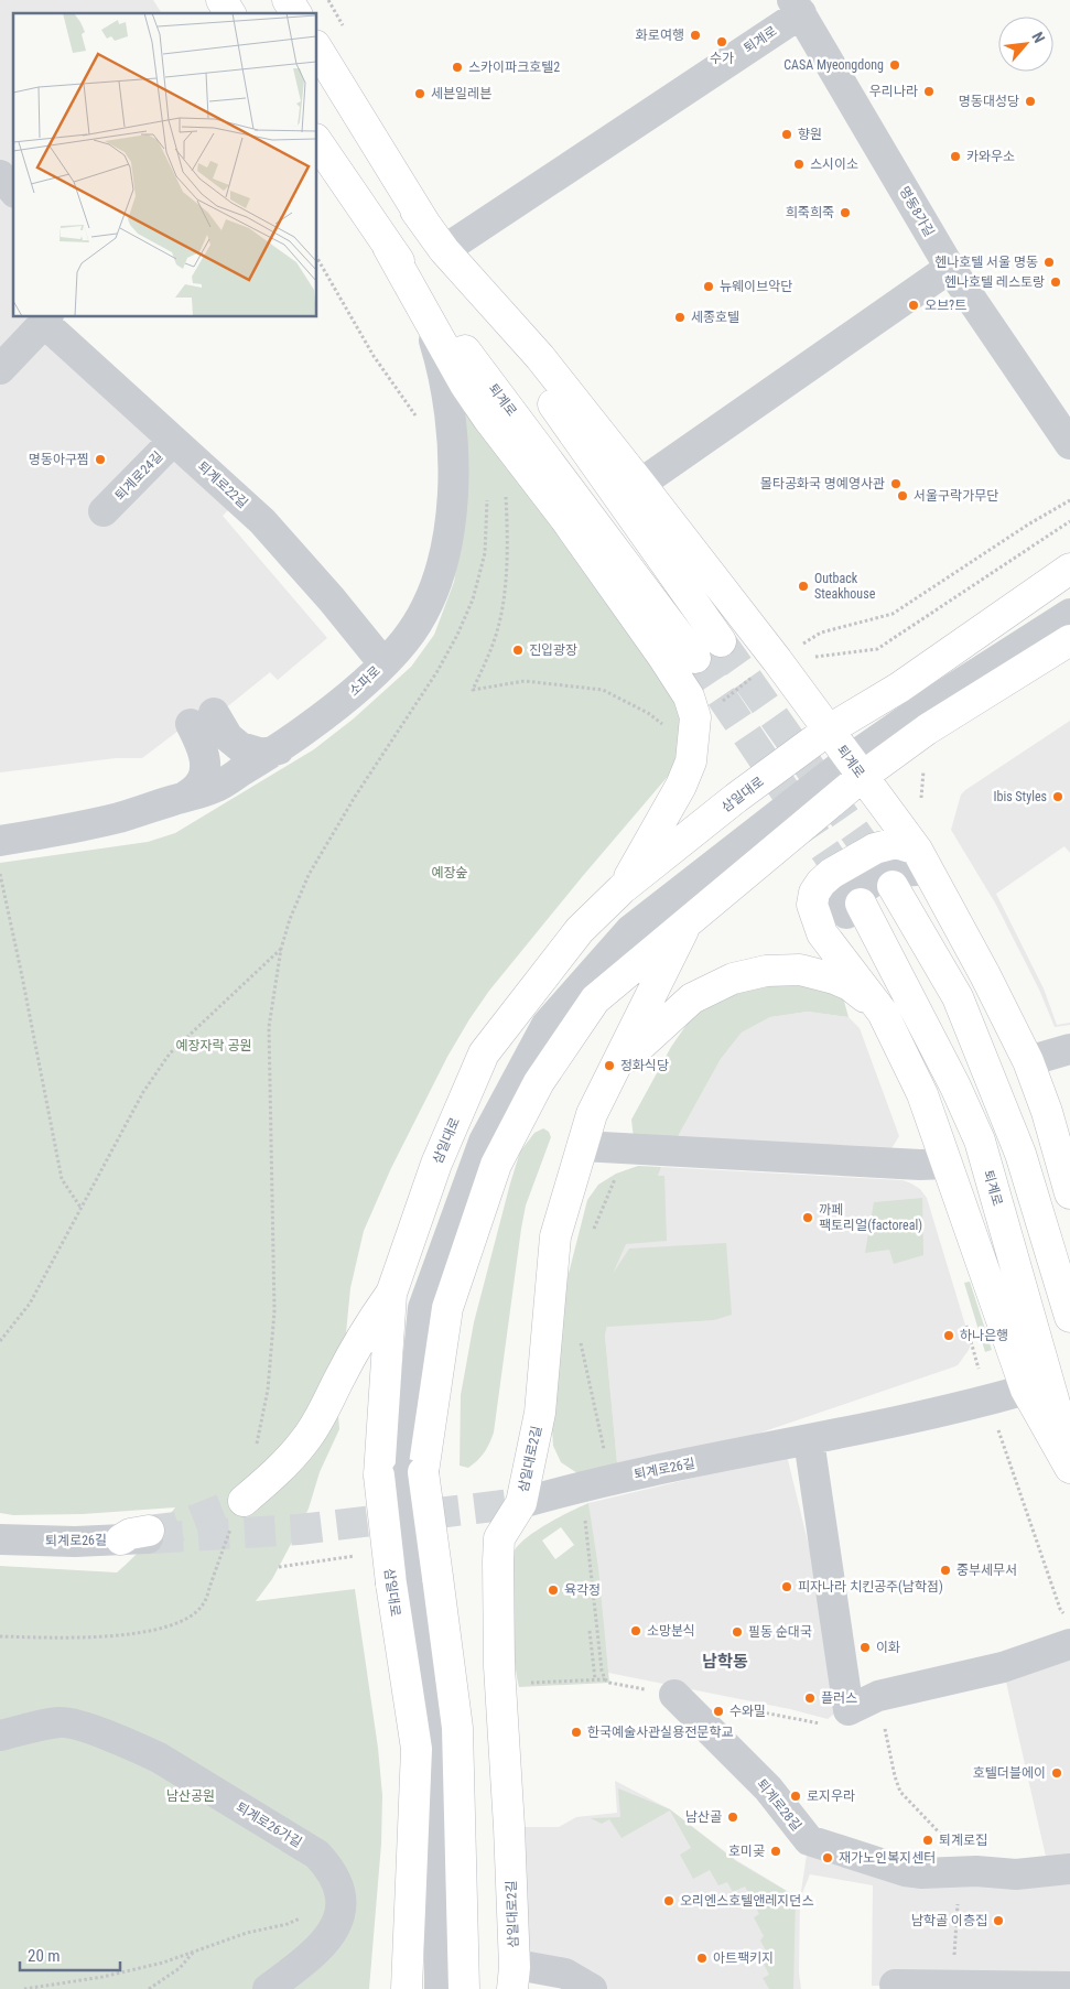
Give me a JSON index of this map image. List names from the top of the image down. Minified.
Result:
{"streets":{"main road":["퇴계로","삼일대로","삼일대로2길"],"street":["명동8가길","퇴계로24길","퇴계로22길","소파로","퇴계로26길","퇴계로28길","퇴계로26가길"]},"crossings":[["퇴계로","명동8가길"],["퇴계로","삼일대로"],["퇴계로24길","퇴계로22길"],["퇴계로22길","소파로"],["삼일대로","삼일대로2길"],["삼일대로2길","퇴계로26길"]],"districts":["남학동"],"parks":["예장숲","예장자락 공원","남산공원"],"places":["화로여행","수가","CASA Myeongdong","스카이파크호텔2","우리나라","세븐일레븐","명동대성당","향원","카와우소","스시이소","희죽희죽","헨나호텔 서울 명동","헨나호텔 레스토랑","뉴웨이브악단","오브?트","세종호텔","명동아구찜","몰타공화국 명예영사관","서울구락가무단","Outback Steakhouse","진입광장","Ibis Styles","정화식당","까페 팩토리얼(factoreal)","하나은행","중부세무서","피자나라 치킨공주(남학점)","육각정","소망분식","필동 순대국","이화","플러스","수와밀","한국예술사관실용전문학교","호텔더블에이","로지우라","남산골","퇴계로집","호미곶","재가노인복지센터","오리엔스호텔앤레지던스","남학골 이층집","아트팩키지"],"scale_bar":"20 m","north":"top right"}
